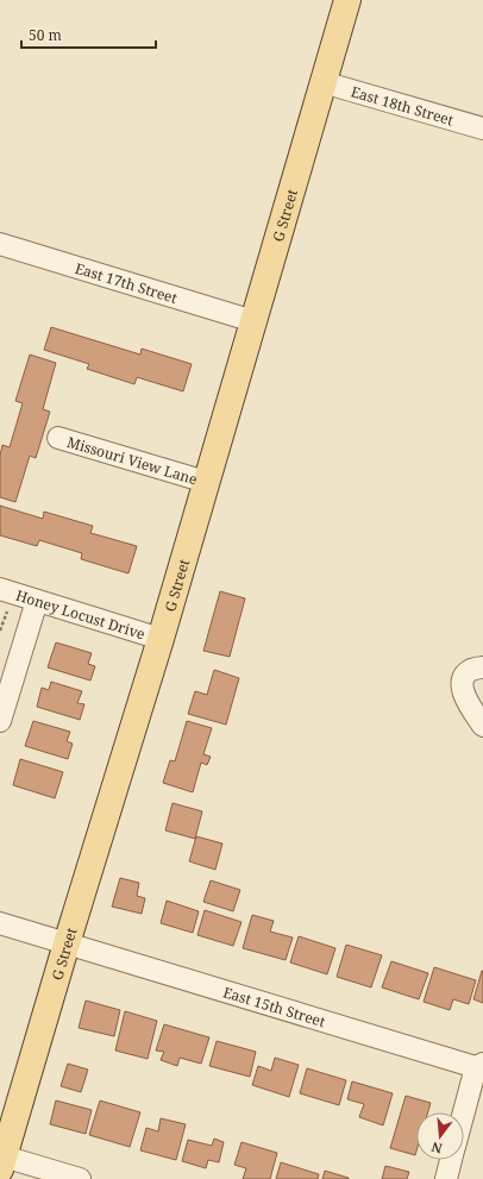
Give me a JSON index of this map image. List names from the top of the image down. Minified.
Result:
{"streets":{"main road":["G Street"],"street":["East 18th Street","East 17th Street","Missouri View Lane","Honey Locust Drive","East 15th Street"]},"crossings":[["East 18th Street","G Street"],["G Street","East 17th Street"],["G Street","Missouri View Lane"],["G Street","Honey Locust Drive"],["G Street","East 15th Street"]],"scale_bar":"50 m","north":"bottom"}
